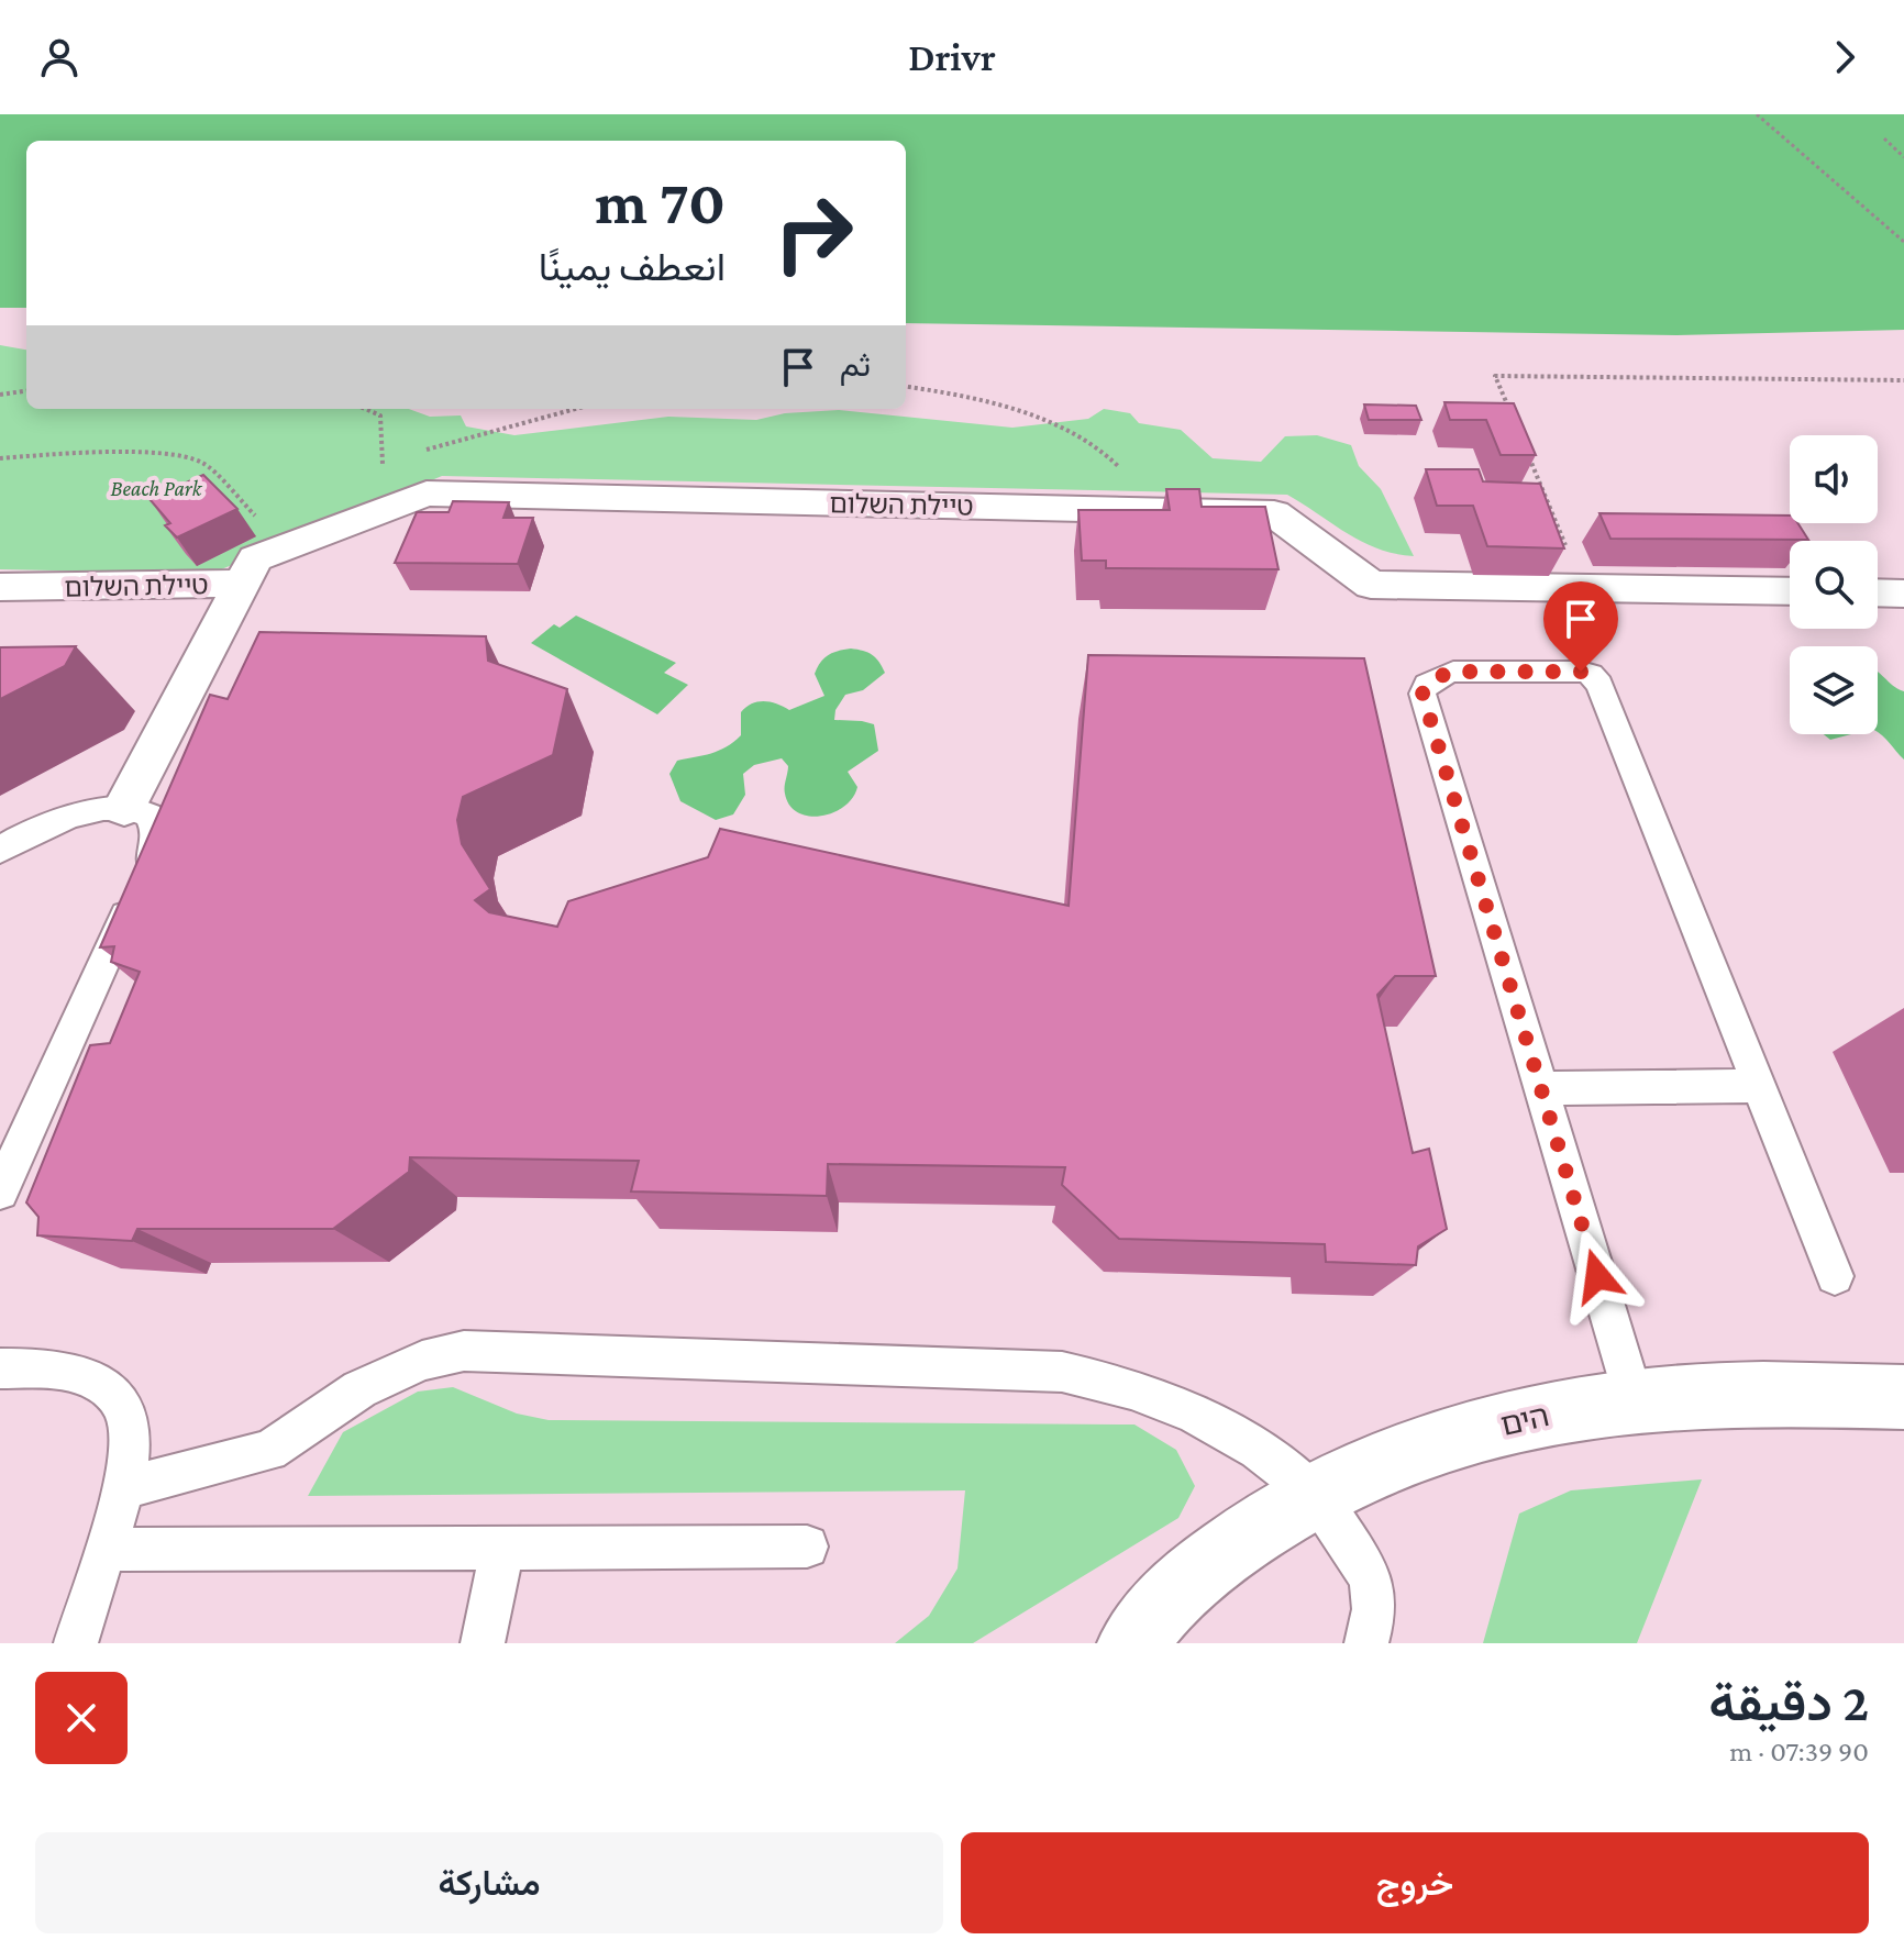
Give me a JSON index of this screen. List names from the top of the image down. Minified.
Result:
{"streets":{"street":["טיילת השלום","הים"]},"parks":["Beach Park"],"page":{"header":"Drivr","turn":["70 m","انعطف يمينًا"],"then":"ثم","heading":["2 دقيقة","90 m · 07:39"],"buttons":["خروج","مشاركة"]}}
